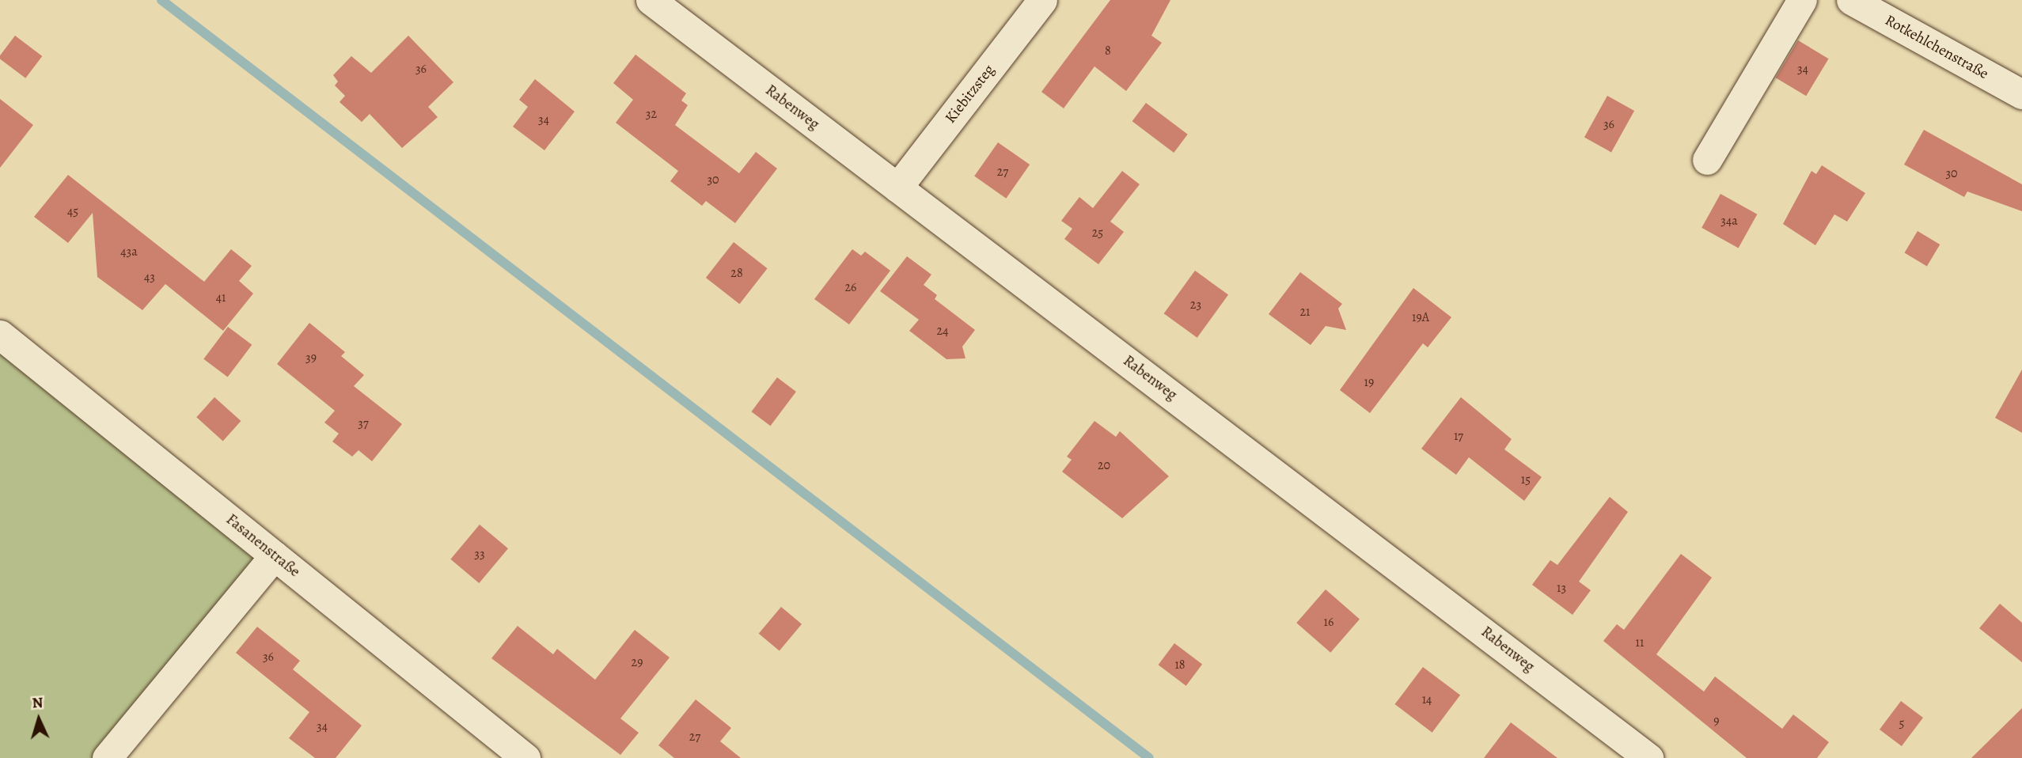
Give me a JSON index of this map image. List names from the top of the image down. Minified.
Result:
{"streets":{"street":["Rotkehlchenstraße","Kiebitzsteg","Rabenweg","Fasanenstraße"]},"crossings":[["Kiebitzsteg","Rabenweg"]],"house_numbers":["8","36","34","32","34","36","27","30","30","45","34a","25","43a","28","43","26","41","23","21","19A","24","39","19","37","17","20","15","33","13","16","11","36","29","18","14","9","5","34","27"],"north":"top"}
